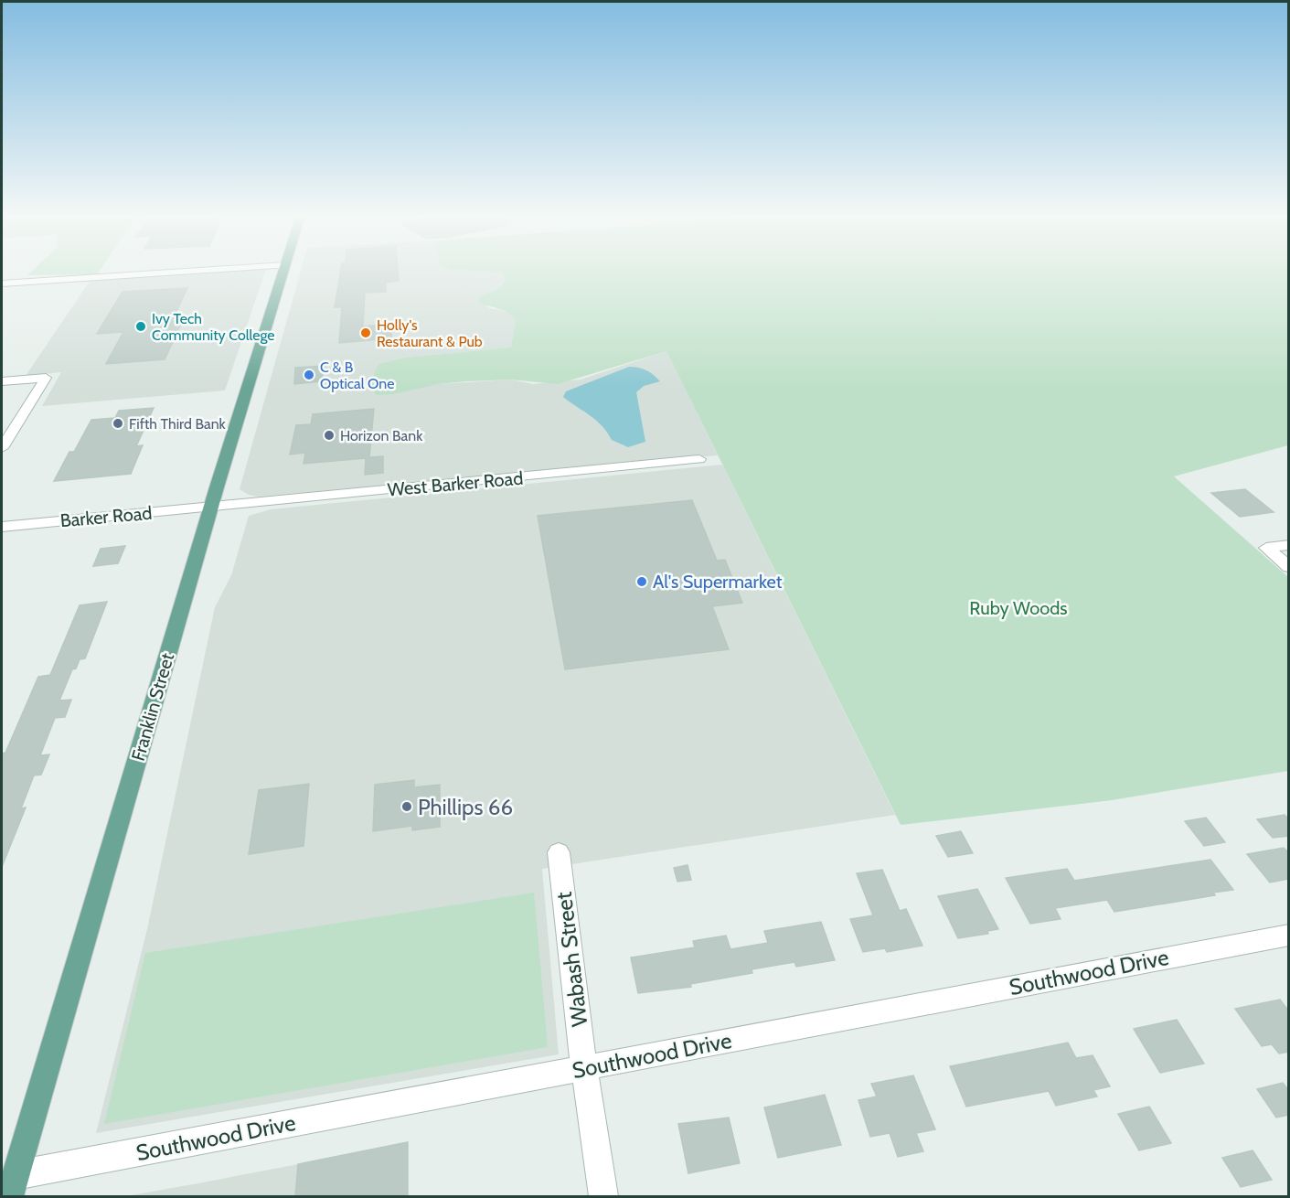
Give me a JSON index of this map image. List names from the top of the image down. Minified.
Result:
{"streets":{"main road":["Franklin Street"],"street":["West Barker Road","Barker Road","Wabash Street","Southwood Drive"]},"crossings":[["West Barker Road","Barker Road"],["West Barker Road","Franklin Street"],["Barker Road","Franklin Street"],["Franklin Street","Southwood Drive"],["Wabash Street","Southwood Drive"]],"parks":["Ruby Woods"],"places":["Ivy Tech Community College","Holly's Restaurant & Pub","C & B Optical One","Fifth Third Bank","Horizon Bank","Al's Supermarket","Phillips 66"]}
